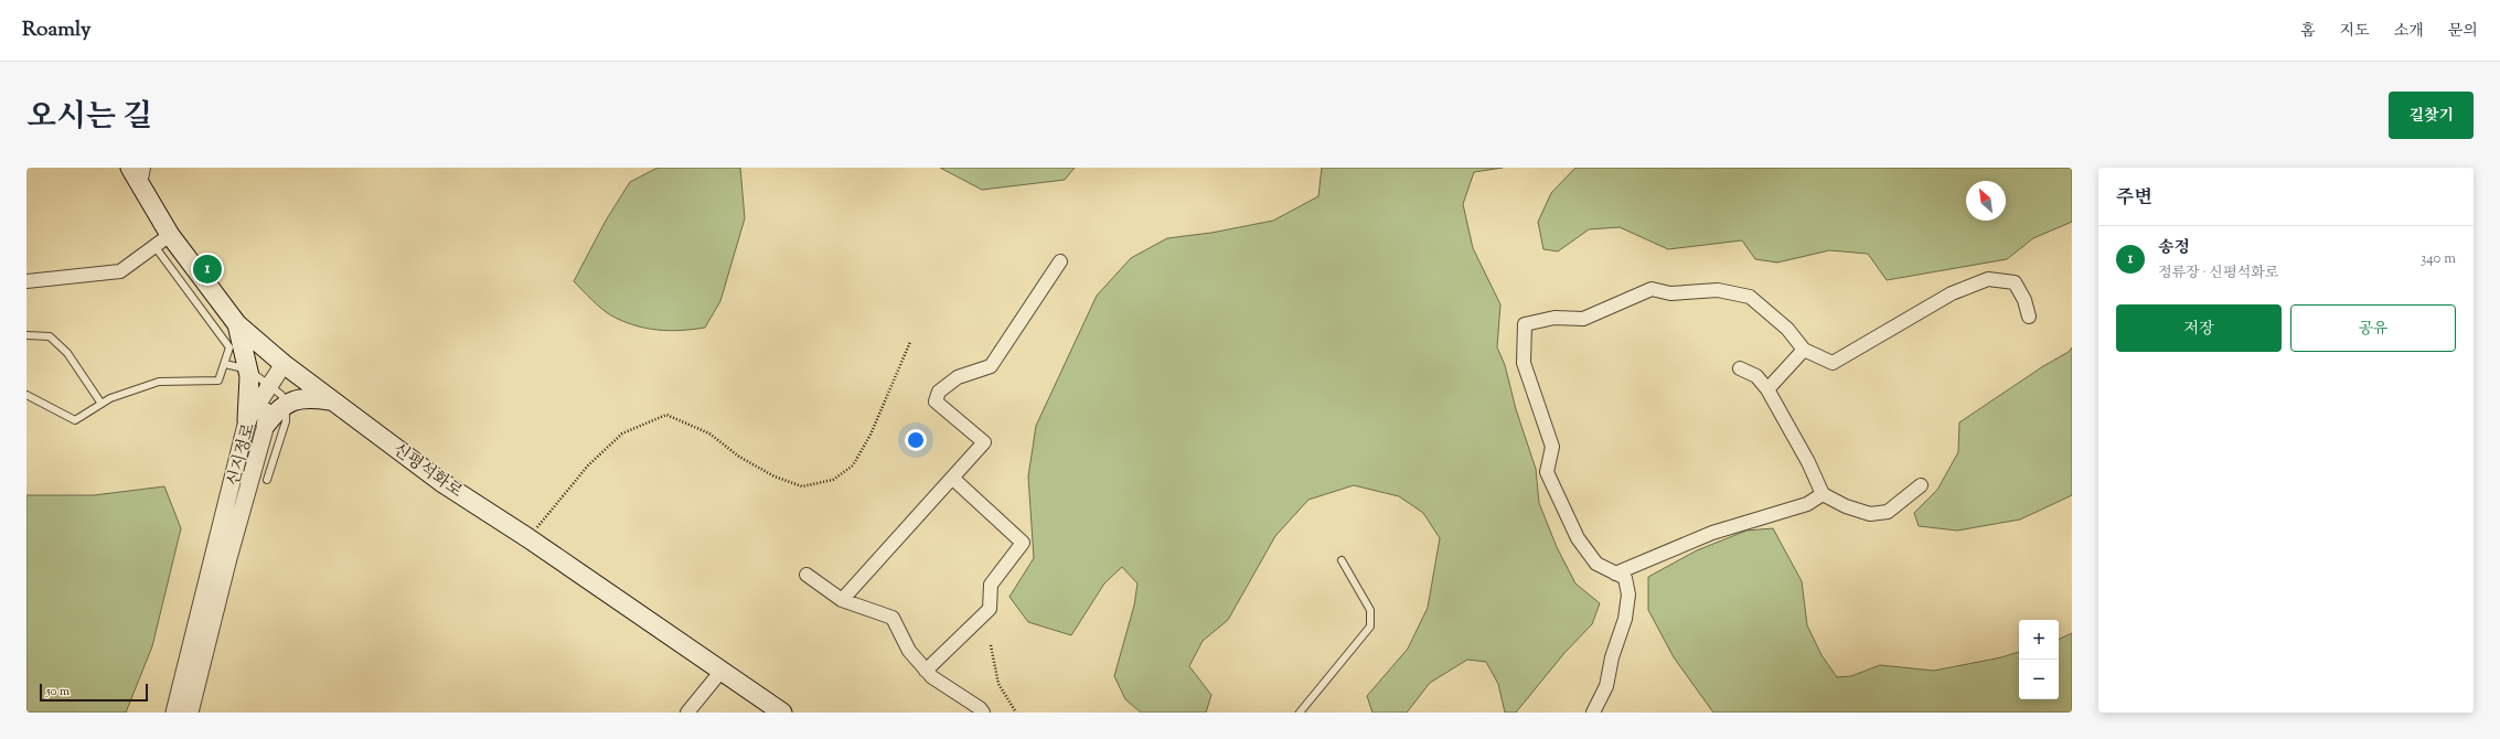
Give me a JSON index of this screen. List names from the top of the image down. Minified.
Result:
{"streets":{"main road":["신평석화로"],"street":["신지정로"]},"scale_bar":"50 m","north":"top left","page":{"header":"Roamly","nav":["홈","지도","소개","문의"],"title":"오시는 길","buttons":["길찾기",["저장","공유"]],"heading":"주변","list":[{"mark":"1","name":"송정","note":"정류장 · 신평석화로","value":"340 m"}],"pins":"1","map_buttons":["+","−"],"scale":"50 m"}}
